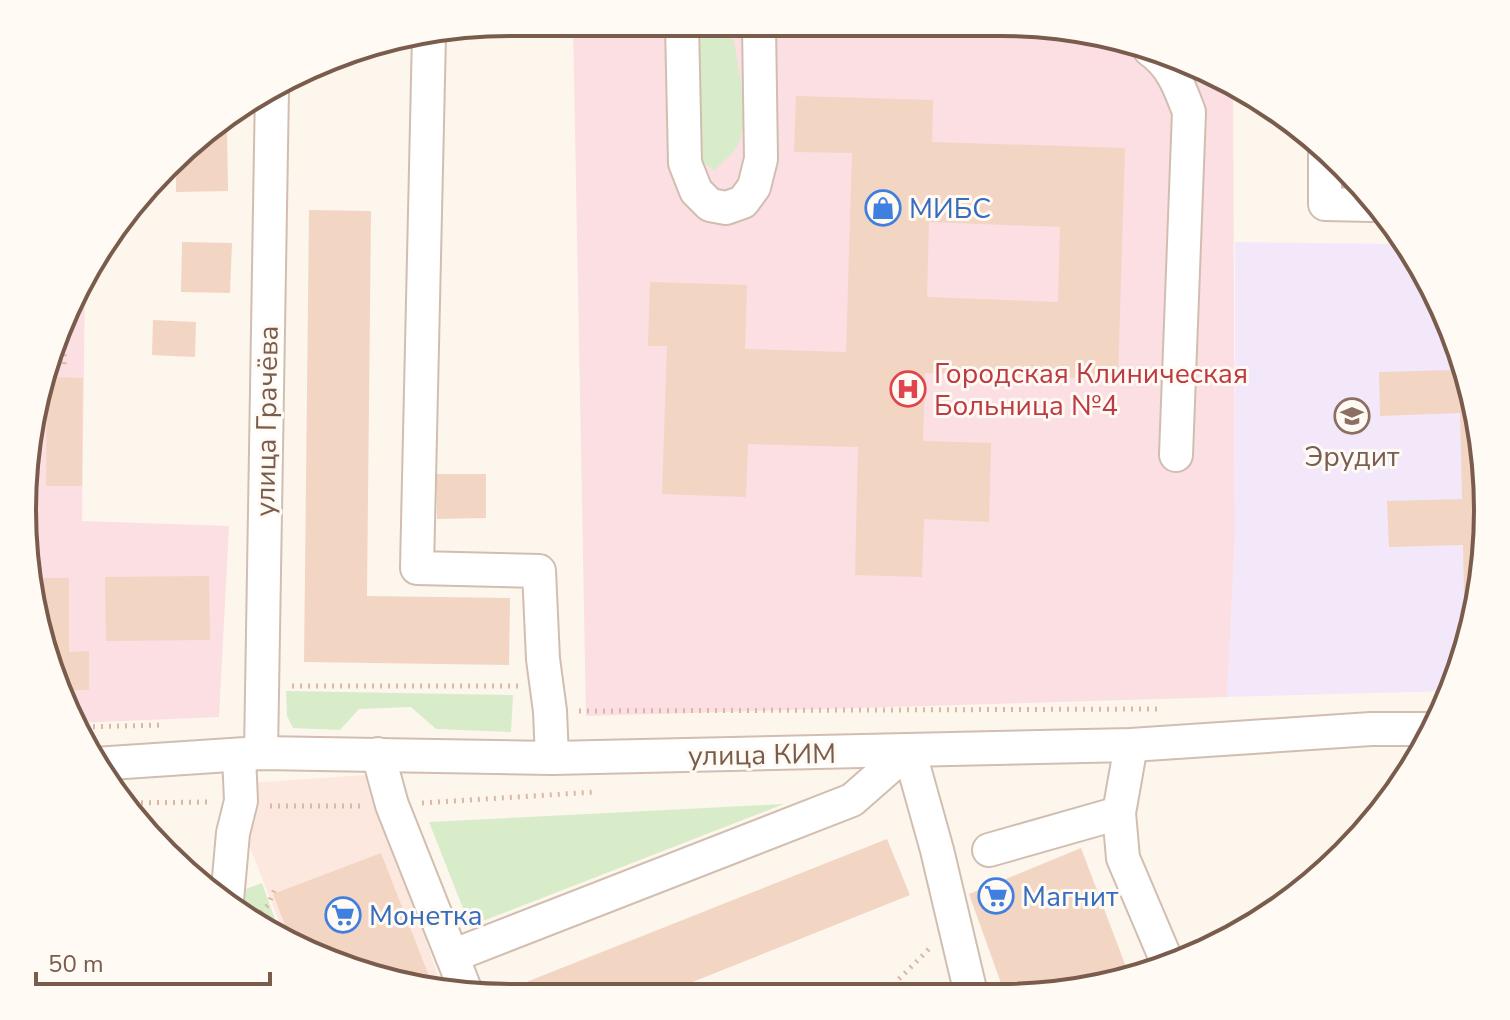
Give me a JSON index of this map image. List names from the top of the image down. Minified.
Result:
{"streets":{"street":["улица Грачёва","улица КИМ"]},"crossings":[["улица Грачёва","улица КИМ"]],"places":{"shop":["МИБС"],"hospital":["Городская Клиническая Больница №4"],"school or university":["Эрудит"],"supermarket":["Магнит","Монетка"]},"scale_bar":"50 m"}
